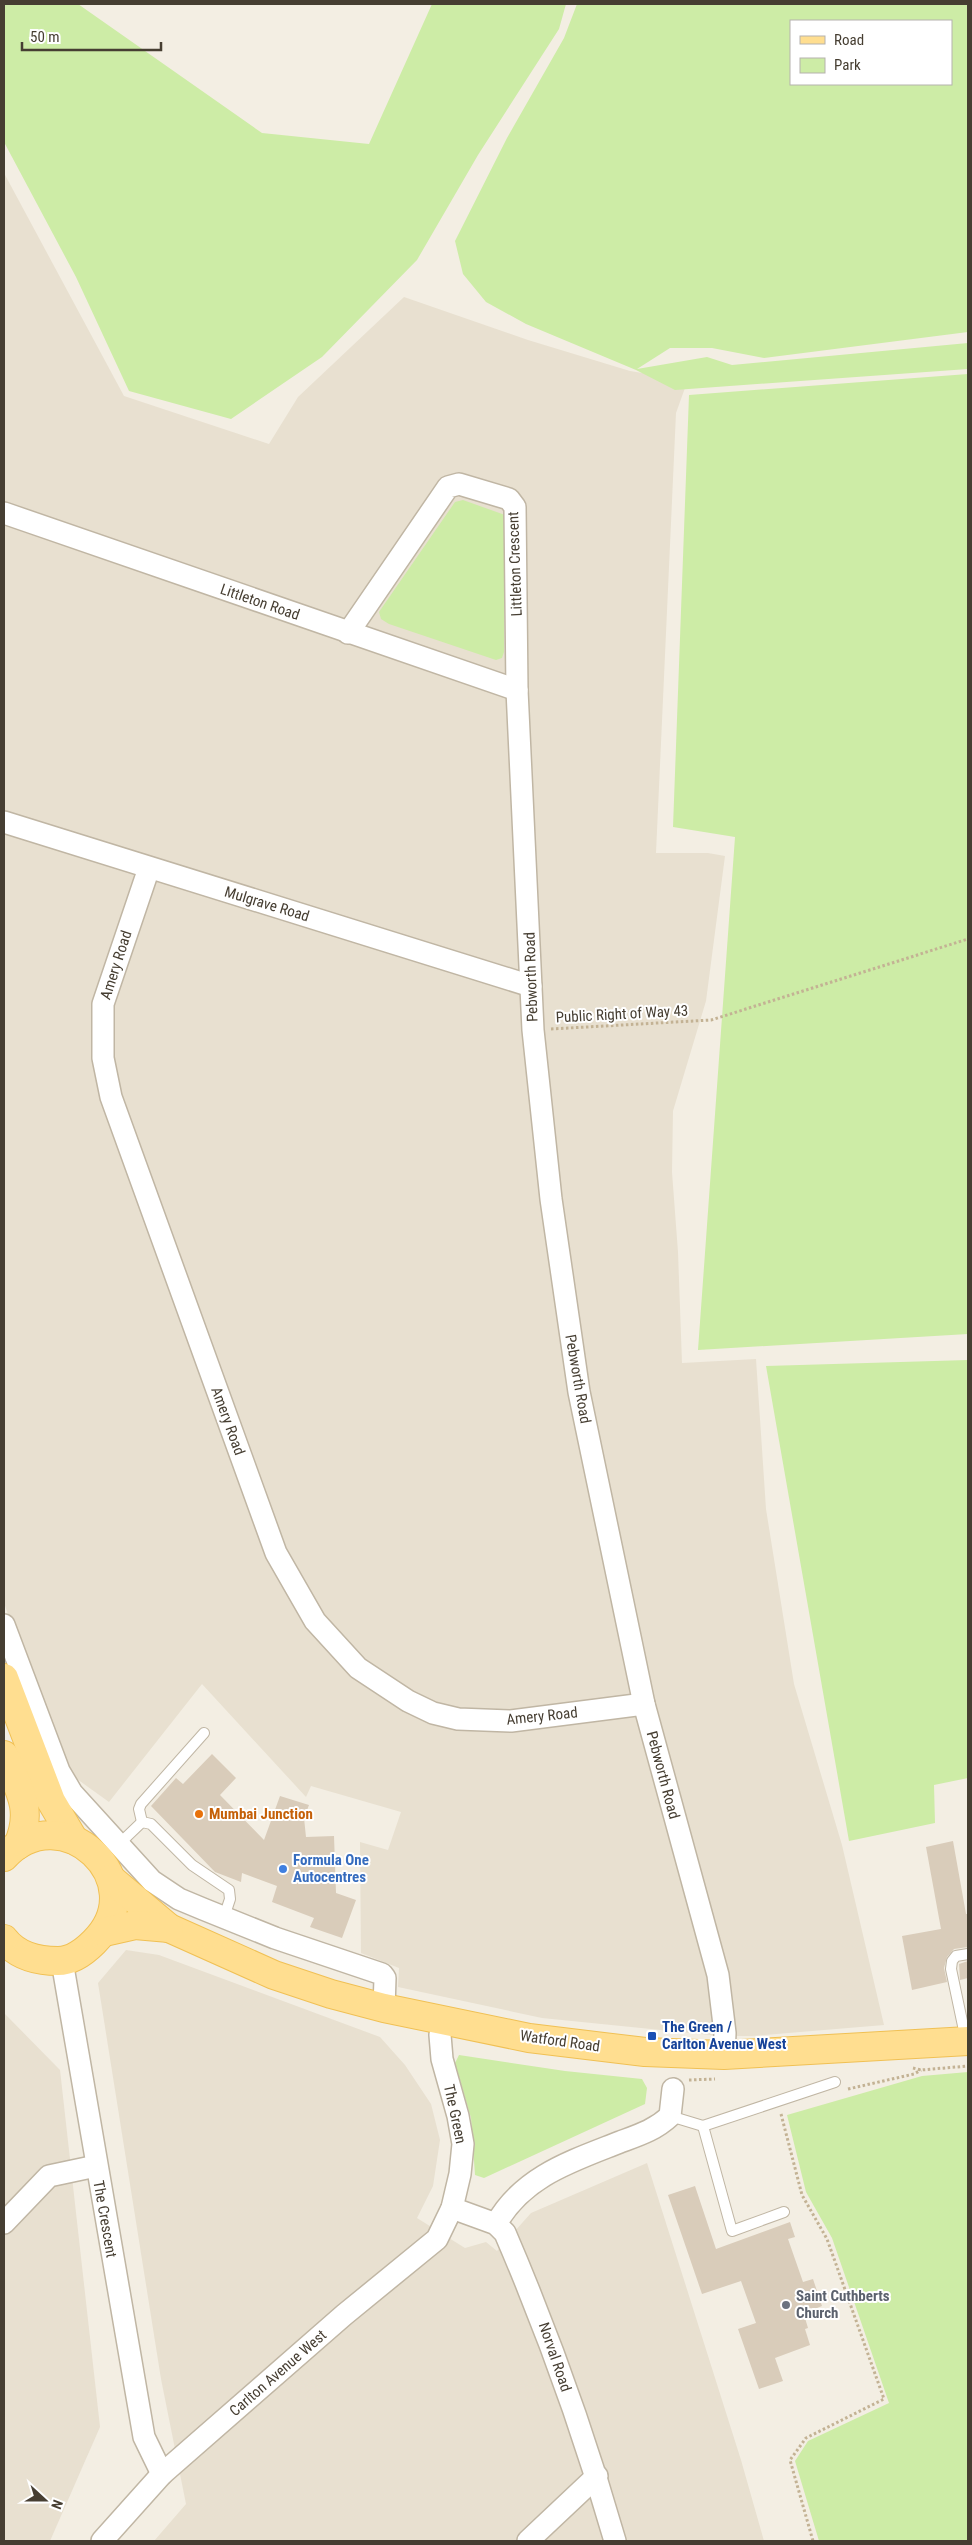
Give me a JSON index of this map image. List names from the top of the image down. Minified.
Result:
{"streets":{"main road":["Watford Road"],"street":["Littleton Crescent","Littleton Road","Mulgrave Road","Amery Road","Pebworth Road","The Green","The Crescent","Norval Road","Carlton Avenue West"],"path":["Public Right of Way 43"]},"crossings":[["Littleton Crescent","Littleton Road"],["Littleton Crescent","Pebworth Road"],["Littleton Road","Pebworth Road"],["Mulgrave Road","Amery Road"],["Mulgrave Road","Pebworth Road"],["Amery Road","Pebworth Road"],["Pebworth Road","Public Right of Way 43"],["Pebworth Road","Watford Road"],["Watford Road","The Green"],["The Green","Carlton Avenue West"],["The Crescent","Carlton Avenue West"]],"places":{"other":["Mumbai Junction","Formula One Autocentres","Saint Cuthberts Church"],"transit":["The Green / Carlton Avenue West"]},"legend":["Road","Park"],"scale_bar":"50 m","north":"right"}
